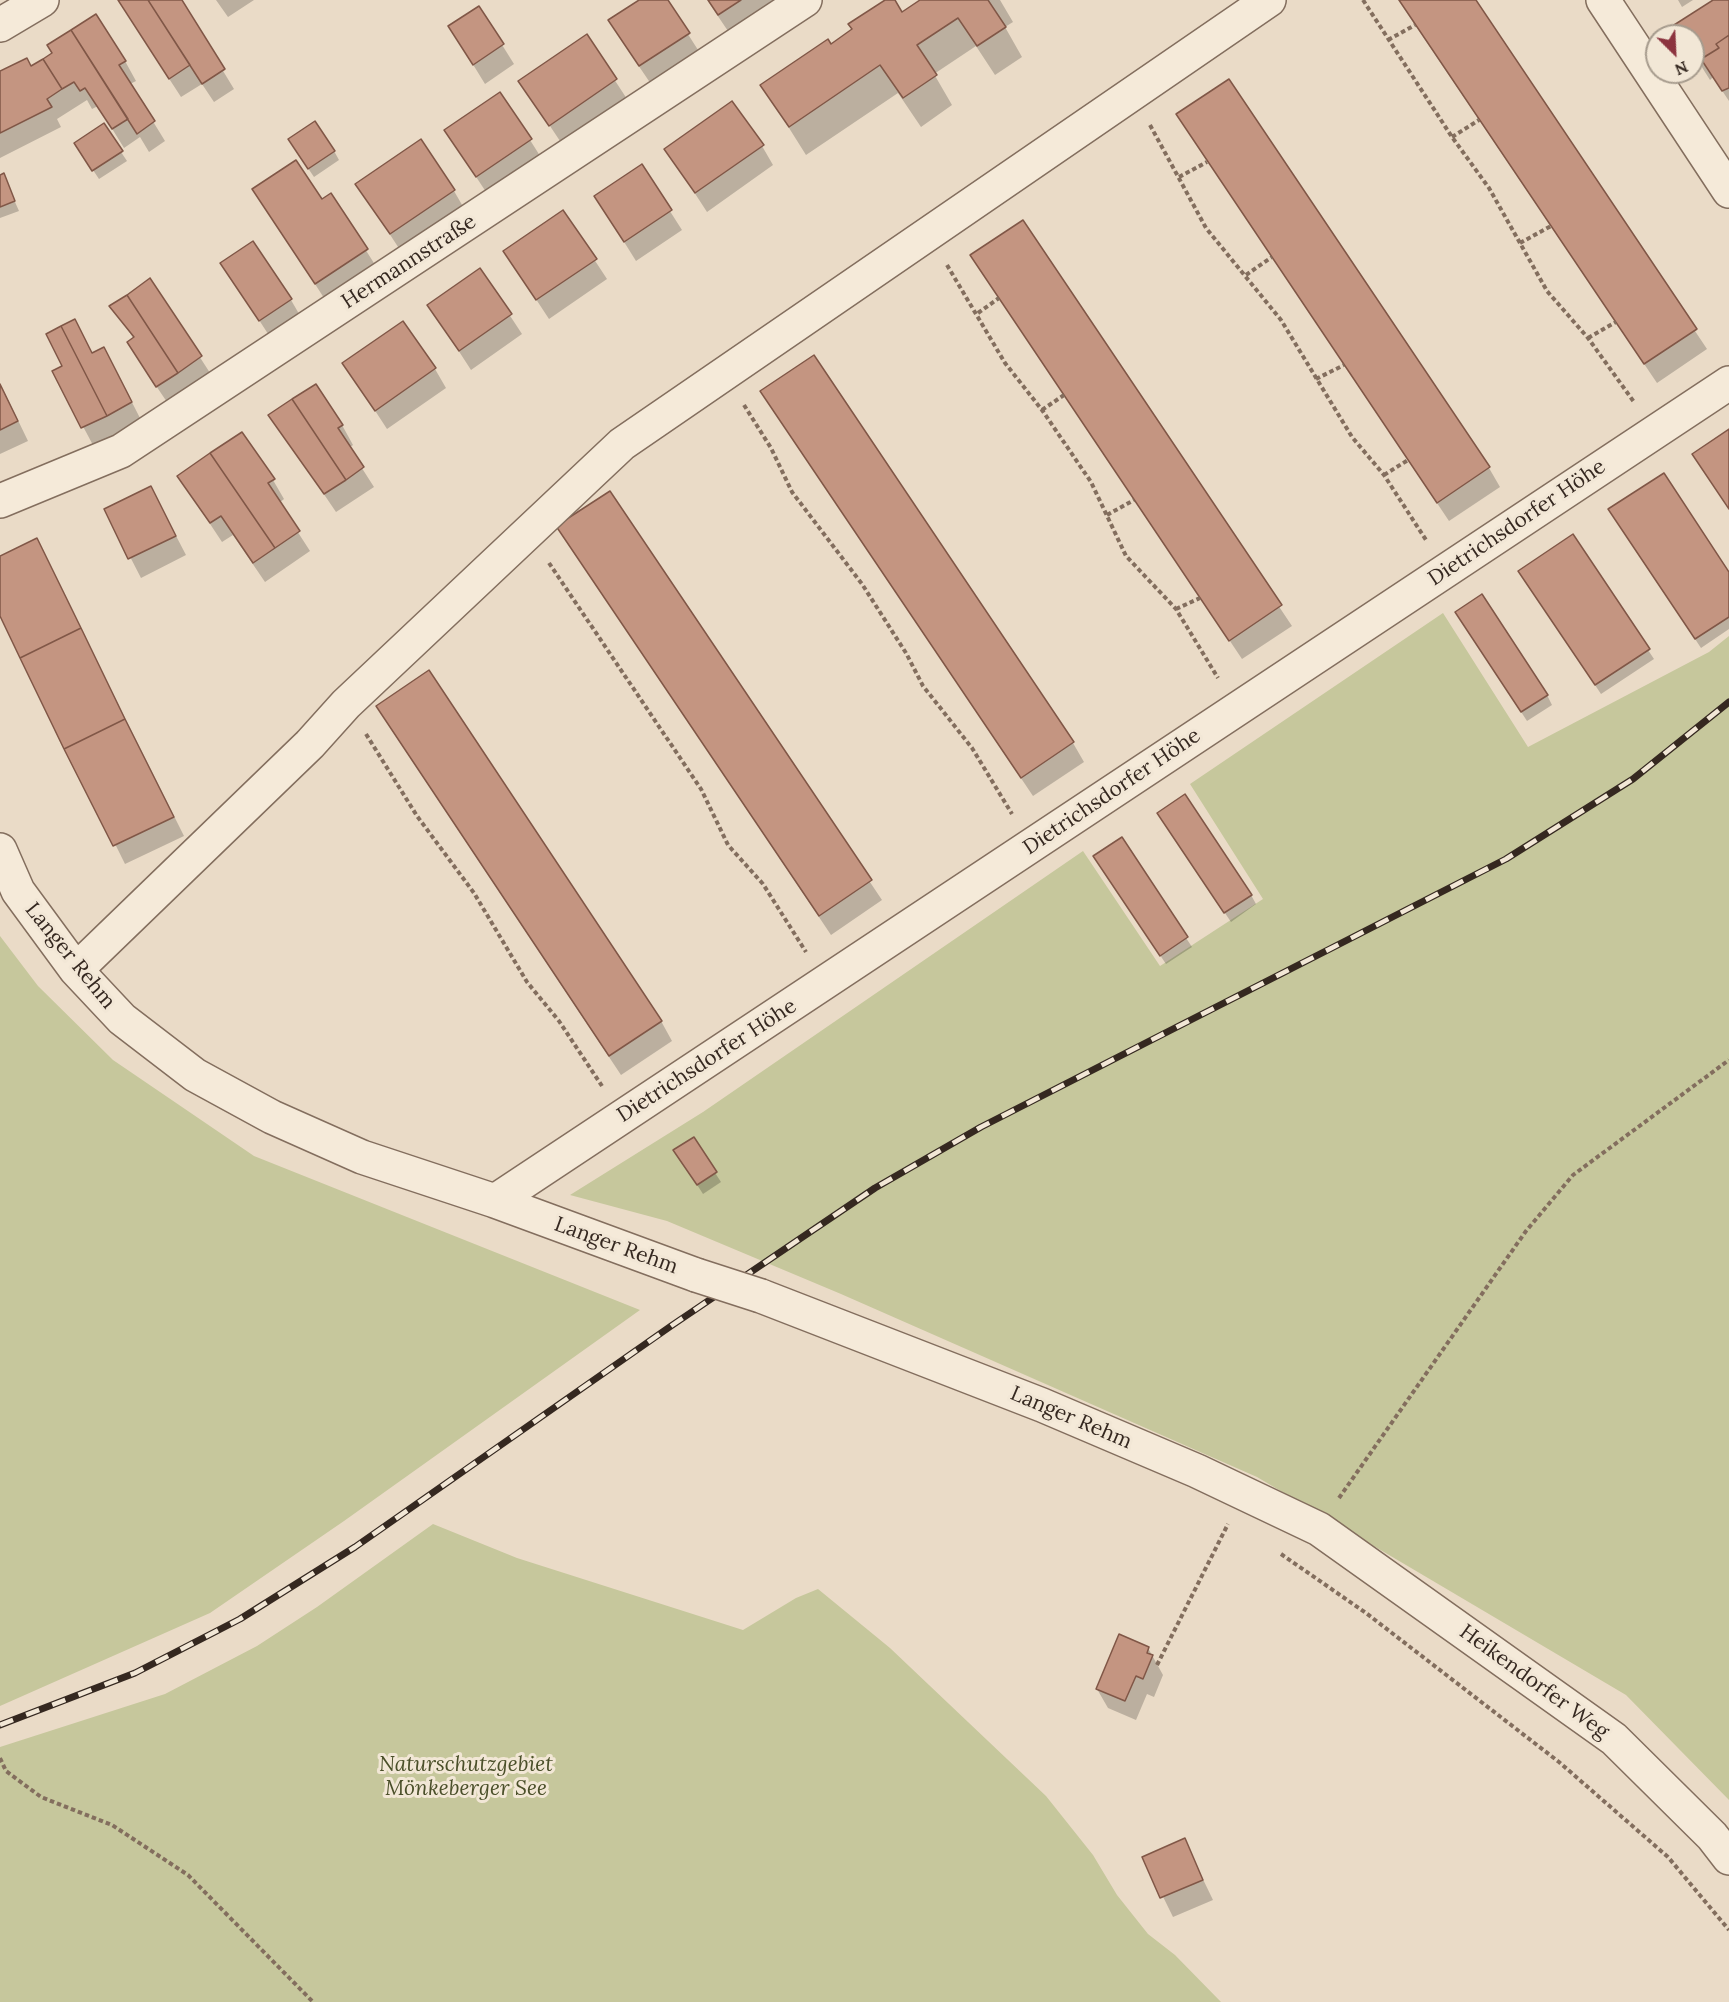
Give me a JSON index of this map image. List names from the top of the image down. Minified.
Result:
{"streets":{"street":["Hermannstraße","Dietrichsdorfer Höhe","Langer Rehm","Heikendorfer Weg"]},"crossings":[["Dietrichsdorfer Höhe","Langer Rehm"],["Langer Rehm","Heikendorfer Weg"]],"parks":["Naturschutzgebiet Mönkeberger See"],"north":"bottom right"}
